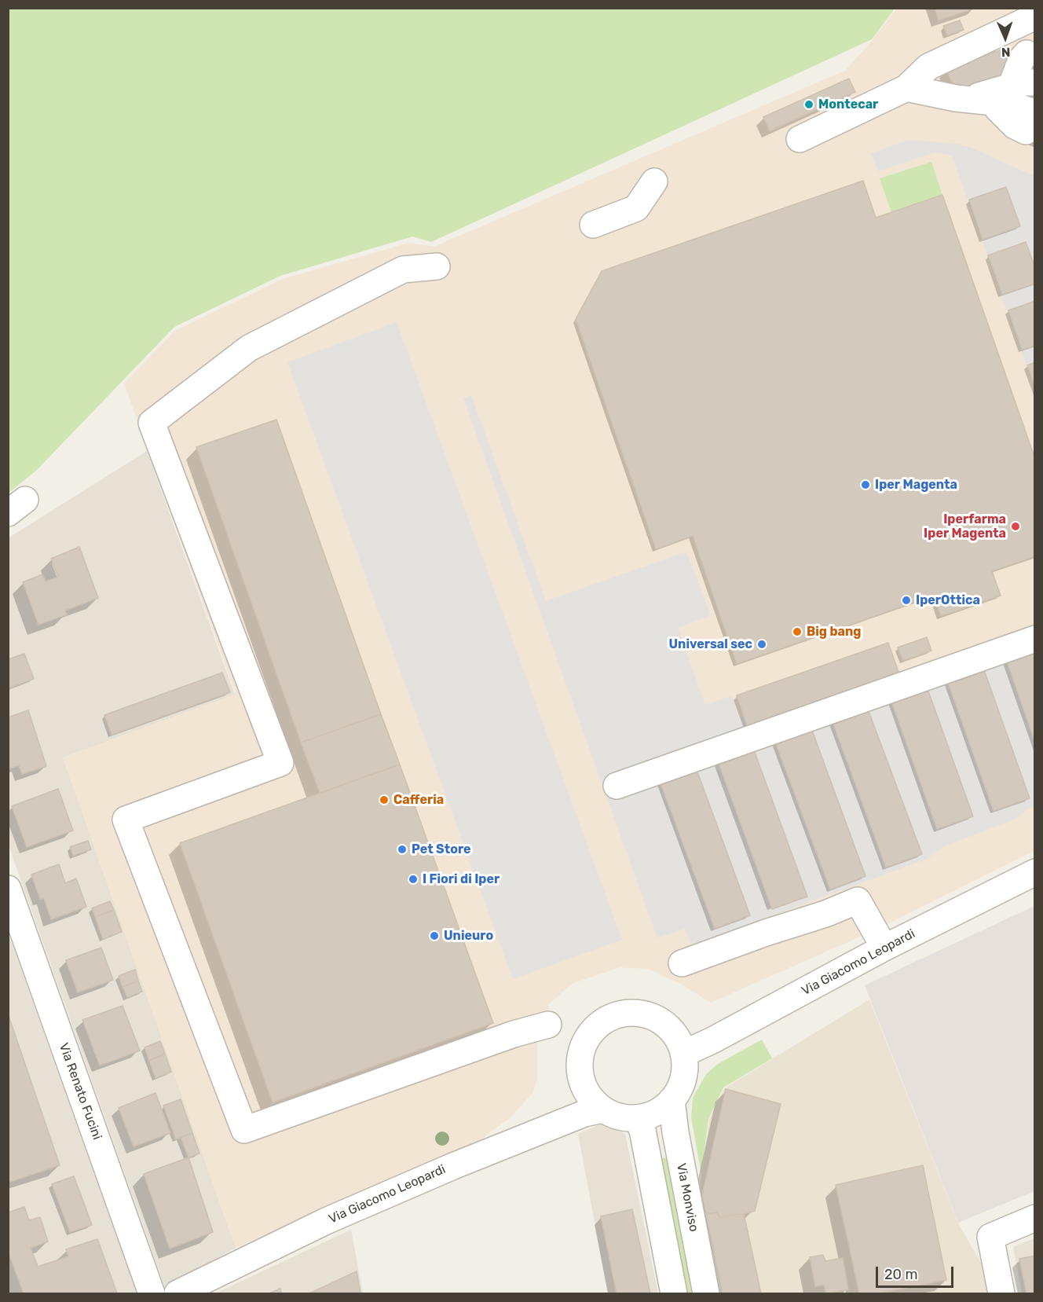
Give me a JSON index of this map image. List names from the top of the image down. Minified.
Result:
{"streets":{"street":["Via Giacomo Leopardi","Via Renato Fucini","Via Monviso"]},"crossings":[["Via Giacomo Leopardi","Via Monviso"]],"places":["Montecar","Iper Magenta","Iperfarma Iper Magenta","IperOttica","Big bang","Universal sec","Cafferia","Pet Store","I Fiori di Iper","Unieuro"],"scale_bar":"20 m","north":"bottom"}
